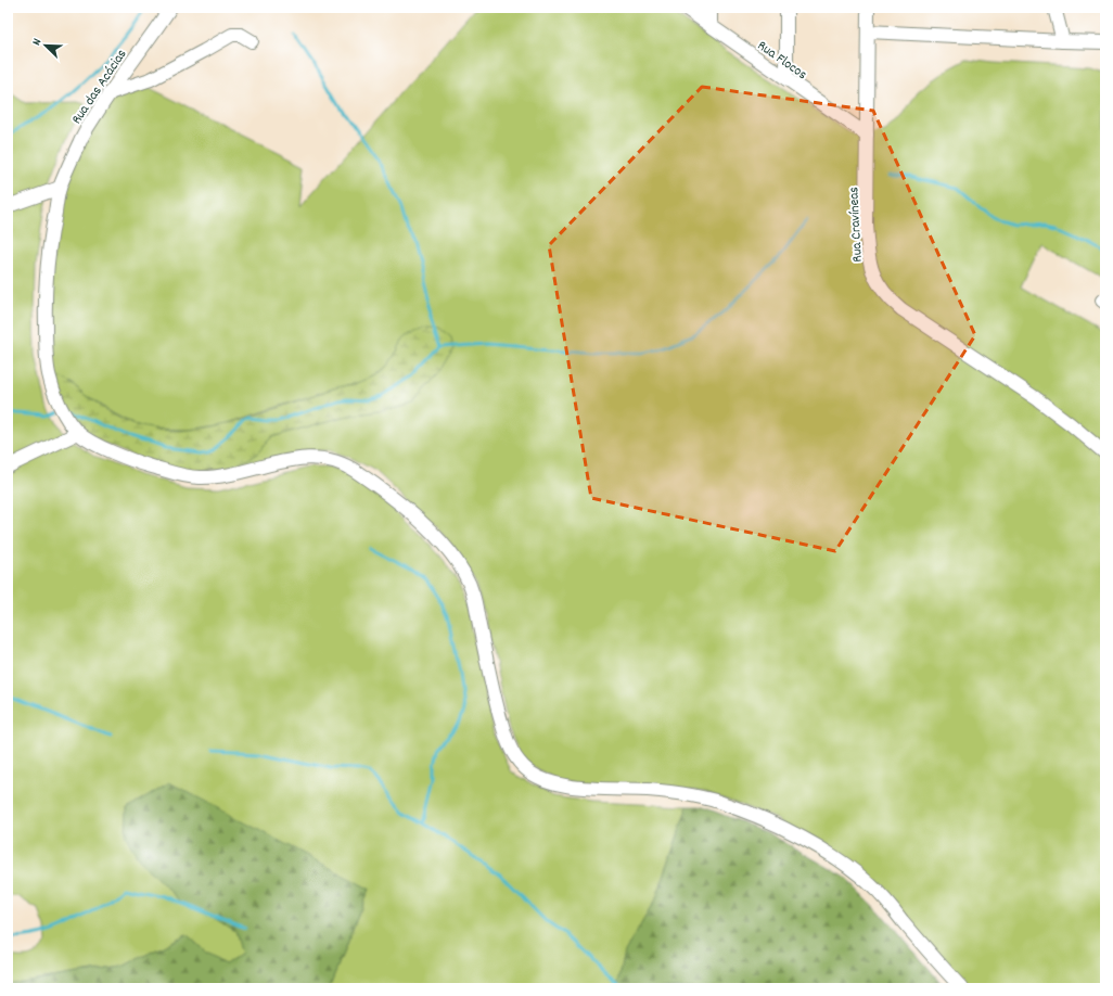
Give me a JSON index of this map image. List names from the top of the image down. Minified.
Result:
{"streets":{"street":["Rua Flocos","Rua das Acácias","Rua Cravíneas"]},"crossings":[["Rua Flocos","Rua Cravíneas"]],"north":"top left"}
